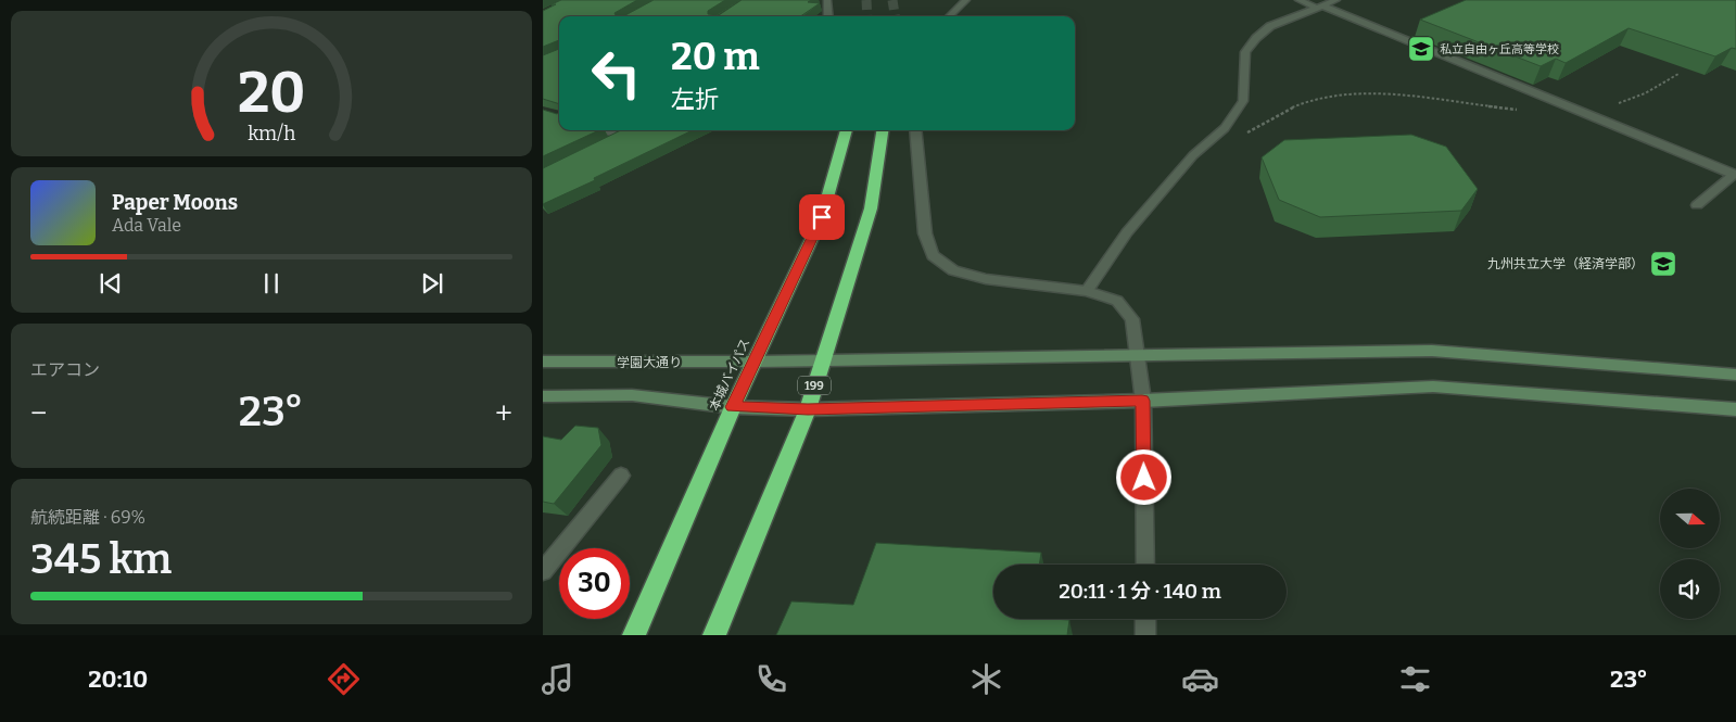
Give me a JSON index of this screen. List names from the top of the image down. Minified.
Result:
{"streets":{"highway":["本城バイパス","199"],"street":["学園大通り"]},"crossings":[["学園大通り","本城バイパス"],["学園大通り","199"]],"places":{"school or university":["私立自由ヶ丘高等学校","九州共立大学（経済学部）"]},"north":"right","page":{"turn":["20 m","左折"],"song":["Paper Moons","Ada Vale"],"tile":["エアコン",["航続距離 · 69%","345 km"]],"heat":["−","23°","+"],"limit":"30","trip":"20:11 · 1 分 · 140 m","tabs":["20:10","23°"],"gauge":["20","km/h"]}}
